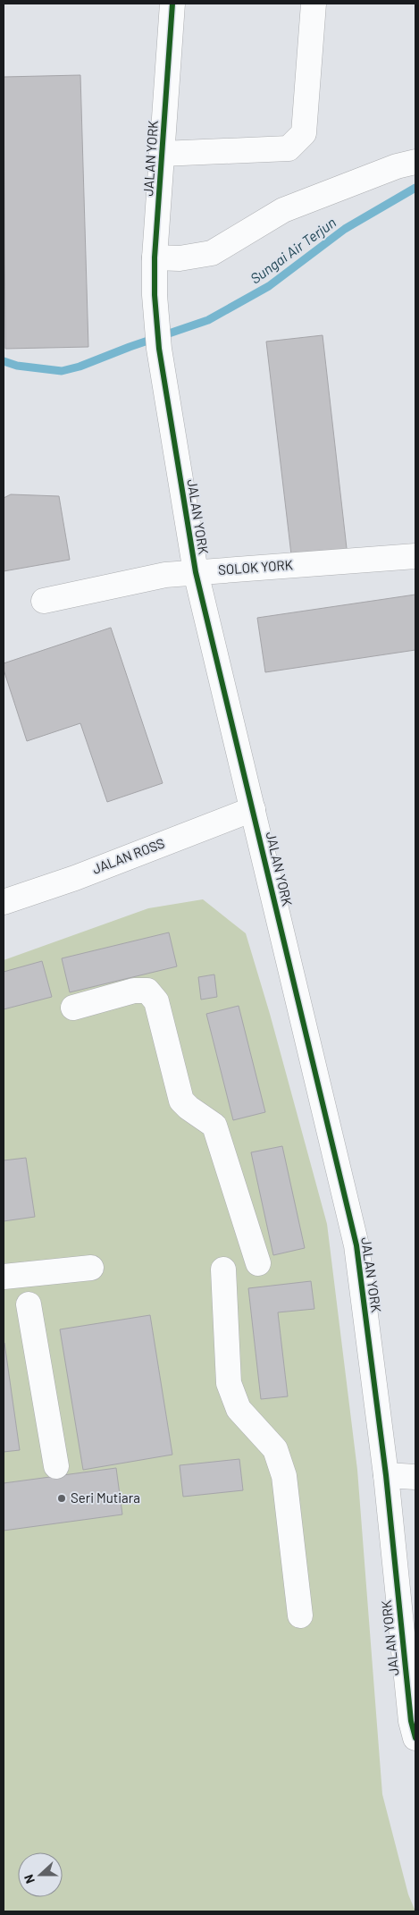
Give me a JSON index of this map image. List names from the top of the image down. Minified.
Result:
{"streets":{"street":["JALAN YORK","SOLOK YORK","JALAN ROSS"]},"crossings":[["JALAN YORK","SOLOK YORK"],["JALAN YORK","JALAN ROSS"]],"water":["Sungai Air Terjun"],"places":["Seri Mutiara"],"north":"left"}
